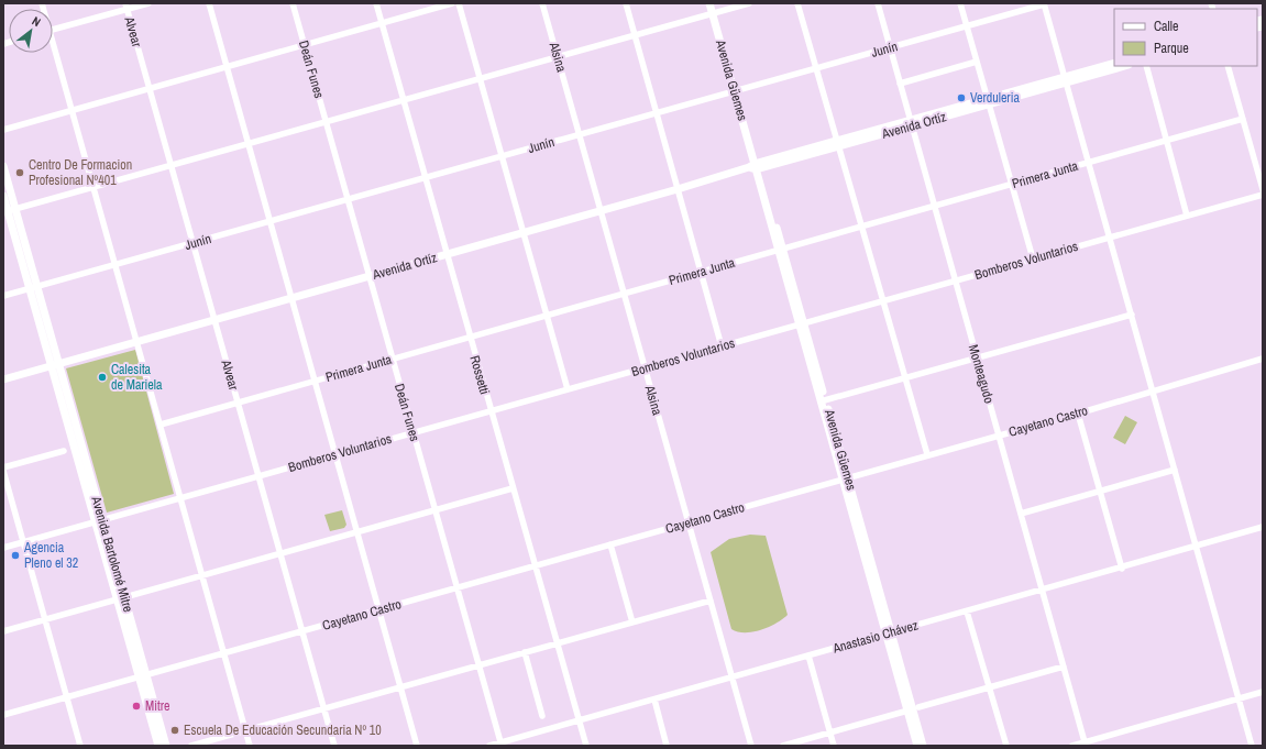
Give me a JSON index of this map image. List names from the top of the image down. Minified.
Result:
{"streets":{"main road":["Avenida Güemes","Avenida Ortíz","Avenida Bartolomé Mitre"],"street":["Alvear","Junín","Alsina","Deán Funes","Primera Junta","Bomberos Voluntarios","Monteagudo","Rossetti","Cayetano Castro","Anastasio Chávez"]},"crossings":[["Alvear","Junín"],["Alvear","Avenida Ortíz"],["Alvear","Primera Junta"],["Alvear","Bomberos Voluntarios"],["Alvear","Cayetano Castro"],["Junín","Alsina"],["Junín","Deán Funes"],["Junín","Avenida Güemes"],["Junín","Monteagudo"],["Junín","Rossetti"],["Junín","Avenida Bartolomé Mitre"],["Alsina","Avenida Ortíz"],["Alsina","Primera Junta"],["Alsina","Bomberos Voluntarios"],["Alsina","Cayetano Castro"],["Alsina","Anastasio Chávez"],["Deán Funes","Avenida Ortíz"],["Deán Funes","Primera Junta"],["Deán Funes","Bomberos Voluntarios"],["Deán Funes","Cayetano Castro"],["Deán Funes","Anastasio Chávez"],["Avenida Güemes","Avenida Ortíz"],["Avenida Güemes","Primera Junta"],["Avenida Güemes","Bomberos Voluntarios"],["Avenida Güemes","Cayetano Castro"],["Avenida Güemes","Anastasio Chávez"],["Avenida Ortíz","Monteagudo"],["Avenida Ortíz","Rossetti"],["Avenida Ortíz","Avenida Bartolomé Mitre"],["Primera Junta","Monteagudo"],["Primera Junta","Rossetti"],["Bomberos Voluntarios","Monteagudo"],["Bomberos Voluntarios","Rossetti"],["Bomberos Voluntarios","Avenida Bartolomé Mitre"],["Monteagudo","Cayetano Castro"],["Monteagudo","Anastasio Chávez"],["Rossetti","Cayetano Castro"],["Rossetti","Anastasio Chávez"],["Cayetano Castro","Avenida Bartolomé Mitre"]],"places":["Verduleria","Centro De Formacion Profesional Nº401","Calesita de Mariela","Agencia Pleno el 32","Mitre","Escuela De Educación Secundaria Nº 10"],"legend":["Calle","Parque"],"north":"top right"}
